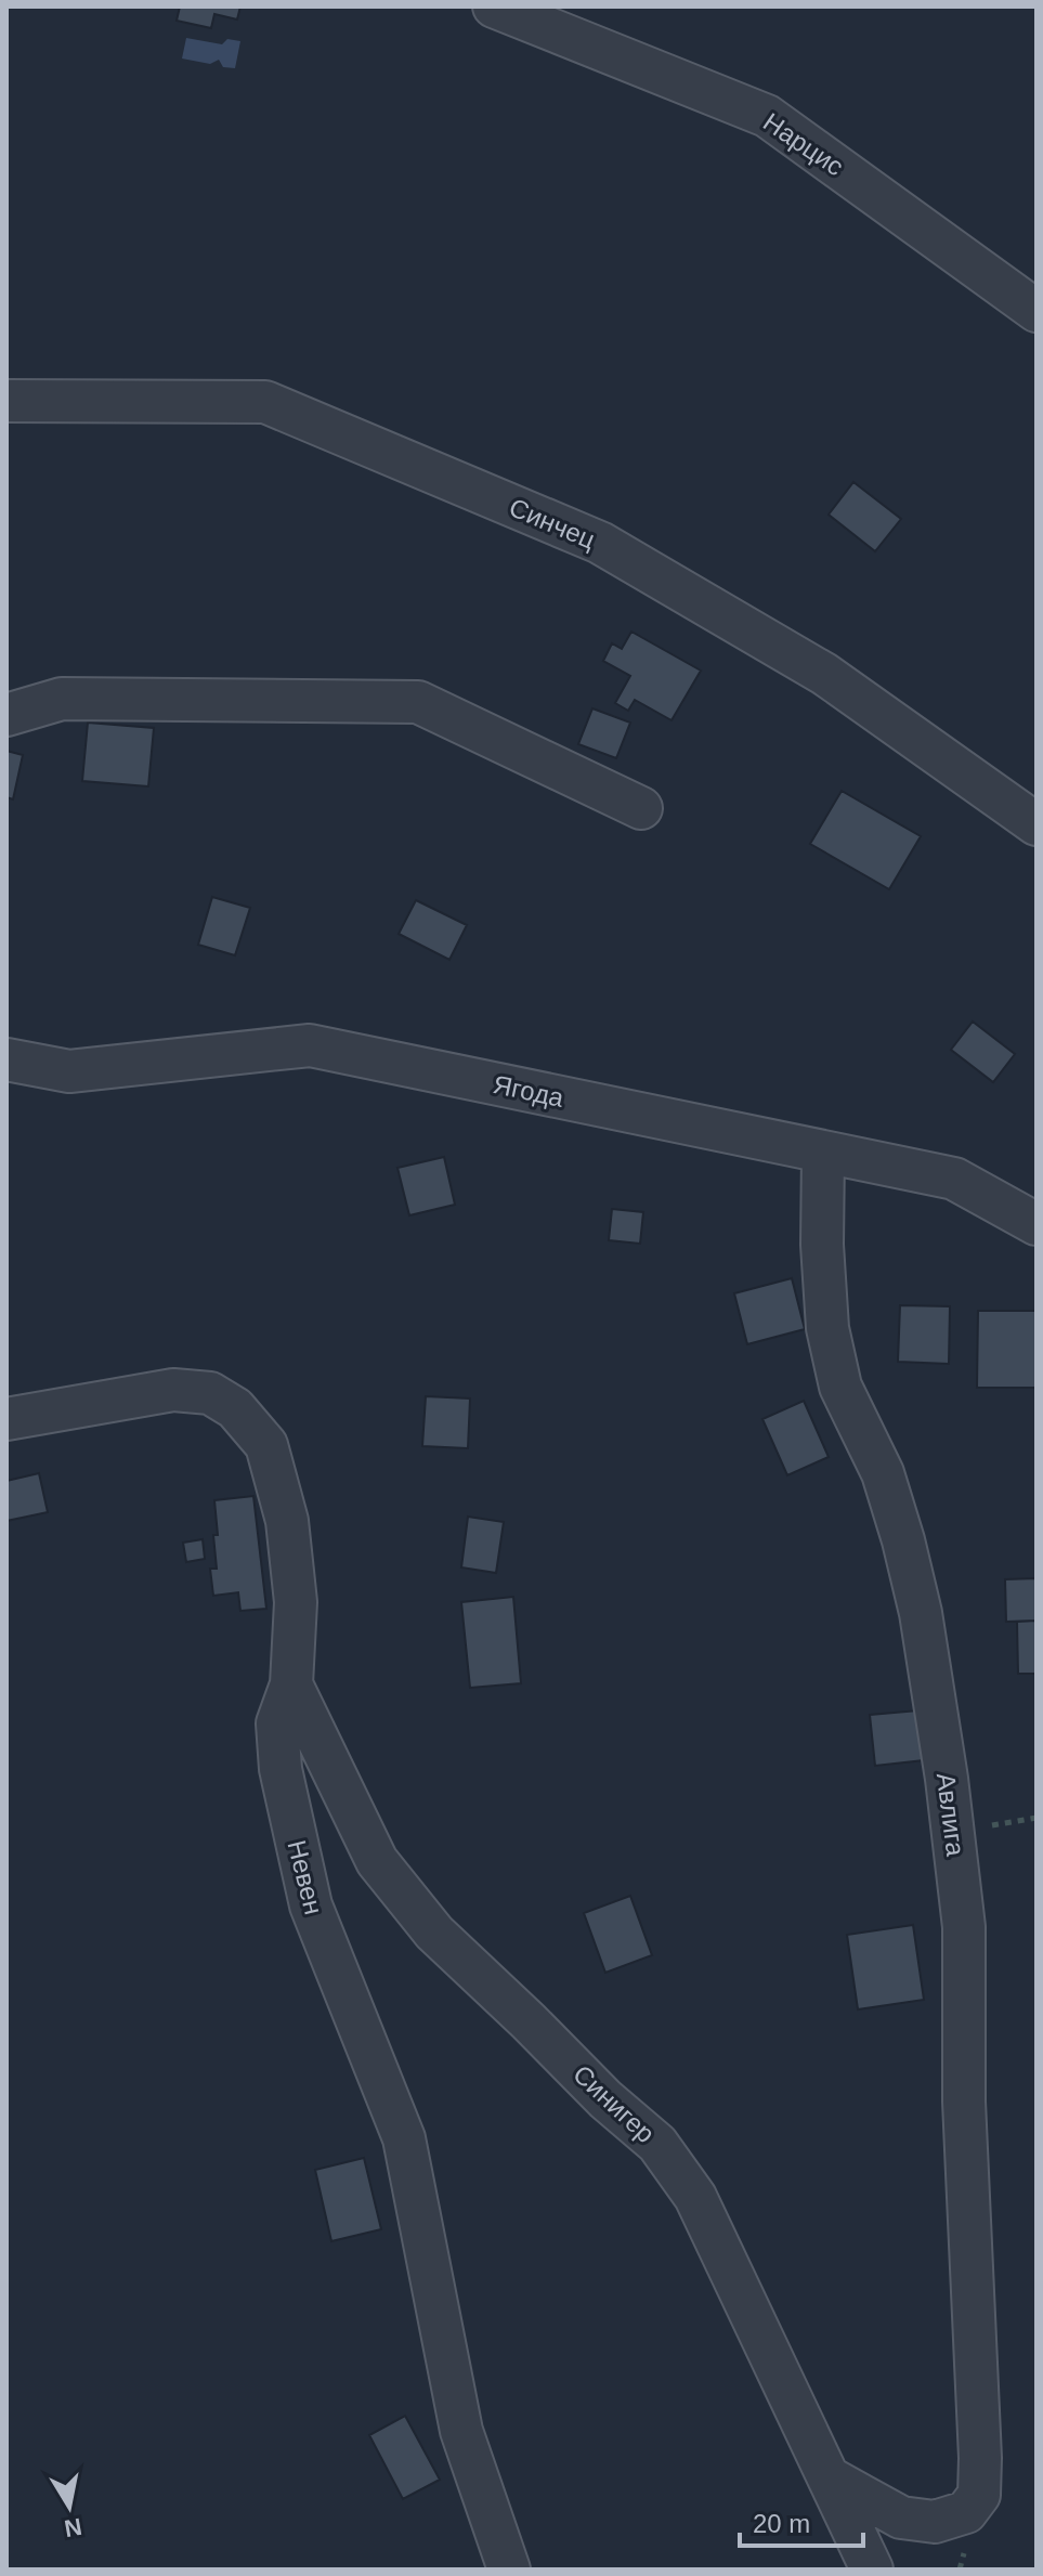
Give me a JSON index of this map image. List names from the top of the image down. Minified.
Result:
{"streets":{"street":["Нарцис","Синчец","Ягода","Авлига","Невен","Синигер"]},"crossings":[["Ягода","Авлига"],["Авлига","Синигер"],["Невен","Синигер"]],"scale_bar":"20 m","north":"bottom"}
